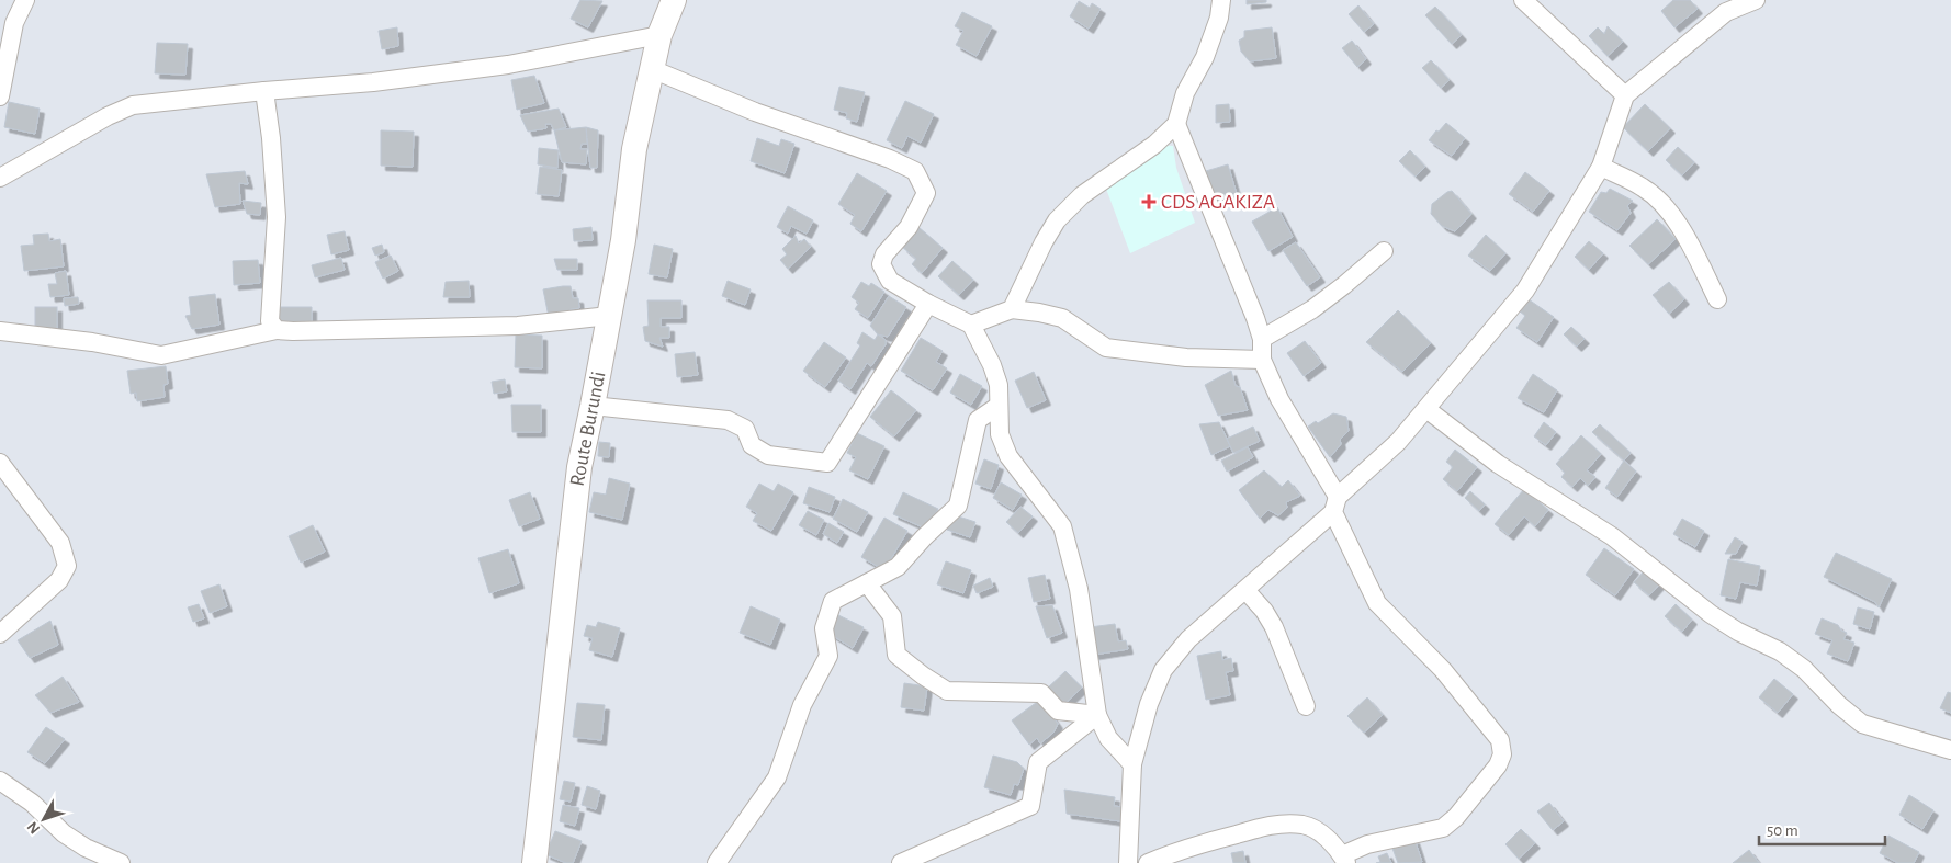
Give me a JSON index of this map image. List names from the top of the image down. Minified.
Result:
{"streets":{"main road":["Route Burundi"]},"places":{"health":["CDS AGAKIZA"]},"scale_bar":"50 m","north":"bottom left"}
